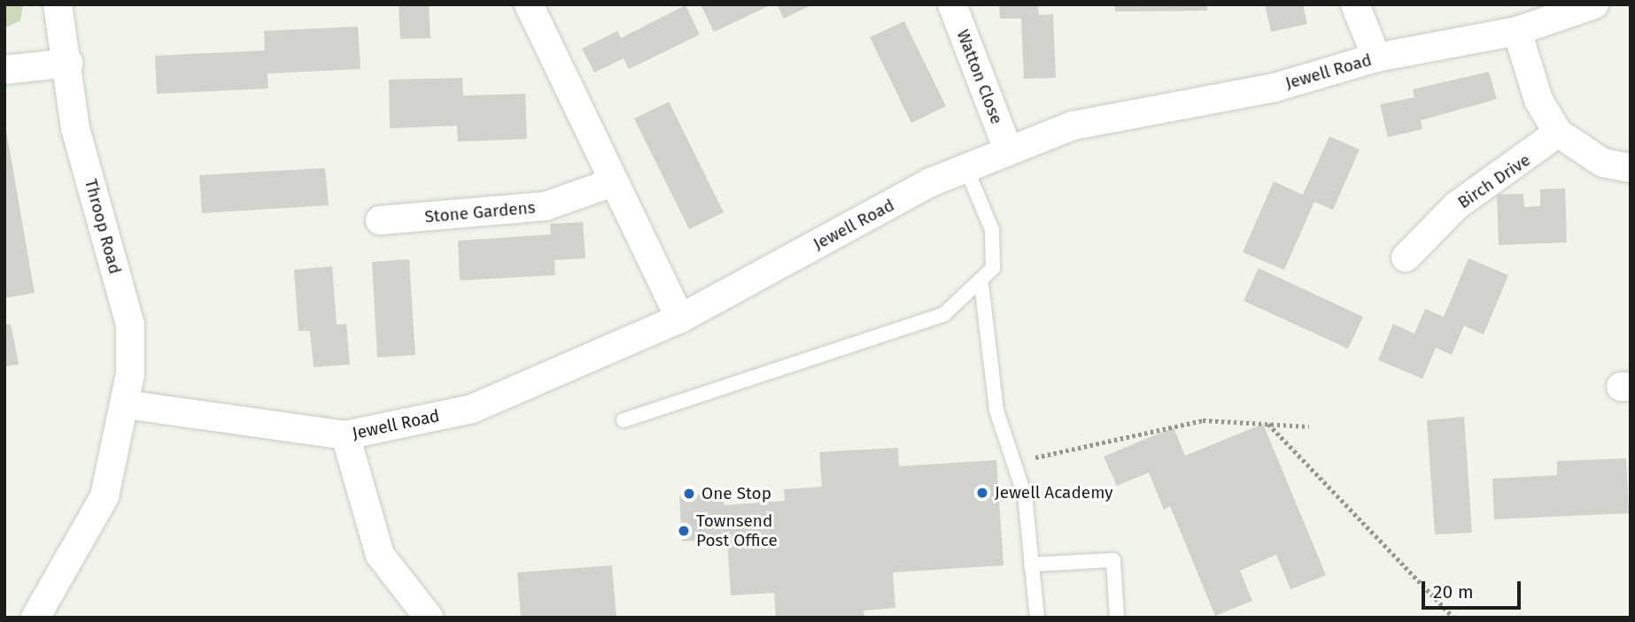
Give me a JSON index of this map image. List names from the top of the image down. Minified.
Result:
{"streets":{"street":["Jewell Road","Watton Close","Birch Drive","Stone Gardens","Throop Road"]},"crossings":[["Jewell Road","Watton Close"],["Jewell Road","Throop Road"]],"places":["Jewell Academy","One Stop","Townsend Post Office"],"scale_bar":"20 m"}
